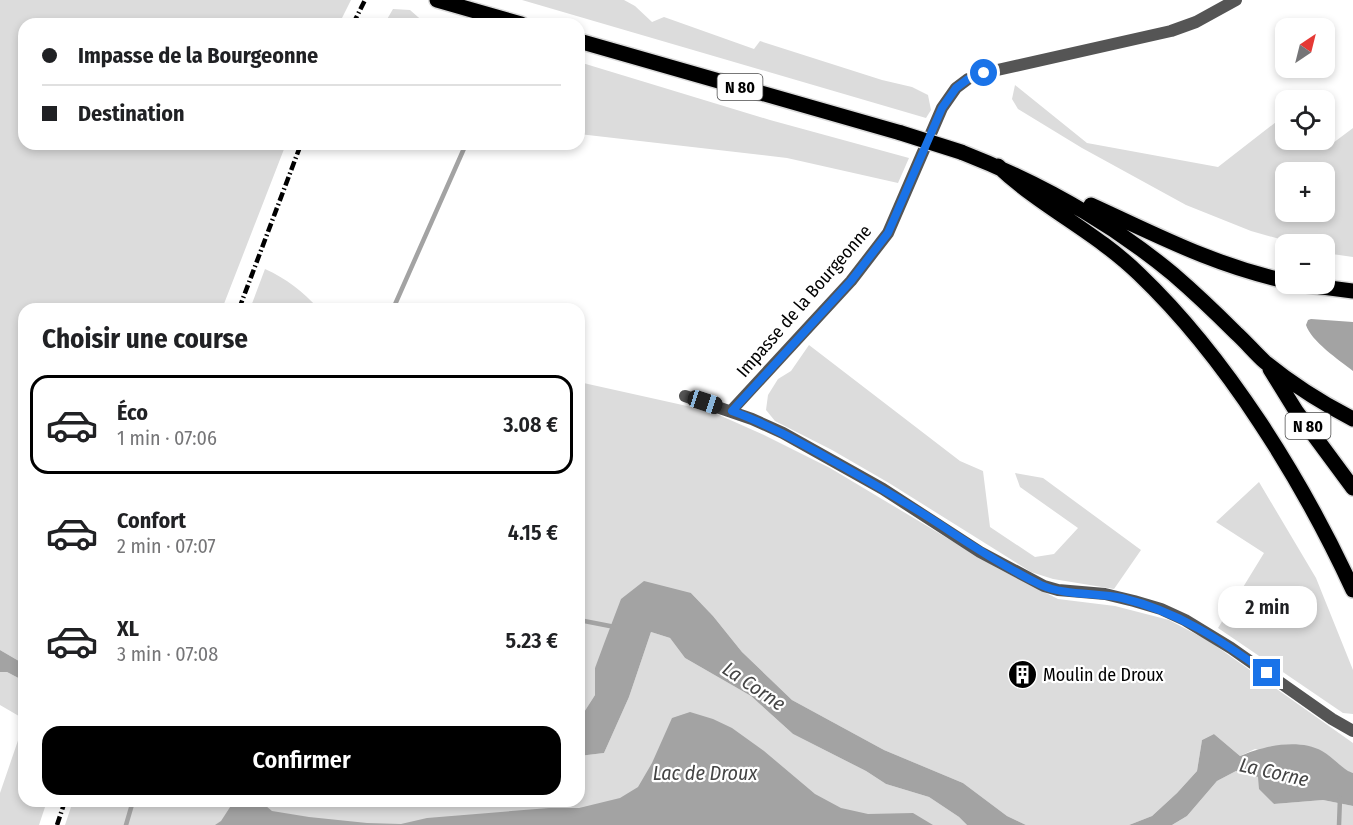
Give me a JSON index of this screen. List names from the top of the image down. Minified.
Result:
{"streets":{"main road":["N 80"],"street":["Impasse de la Bourgeonne"]},"water":["La Corne","Lac de Droux"],"places":{"building":["Moulin de Droux"]},"north":"top right","page":{"map_buttons":["+","−"],"banner":["Impasse de la Bourgeonne","Destination"],"heading":"Choisir une course","list":[{"name":"Éco","note":"1 min · 07:06","value":"3.08 €"},{"name":"Confort","note":"2 min · 07:07","value":"4.15 €"},{"name":"XL","note":"3 min · 07:08","value":"5.23 €"}],"bubble":"2 min","buttons":"Confirmer"}}
